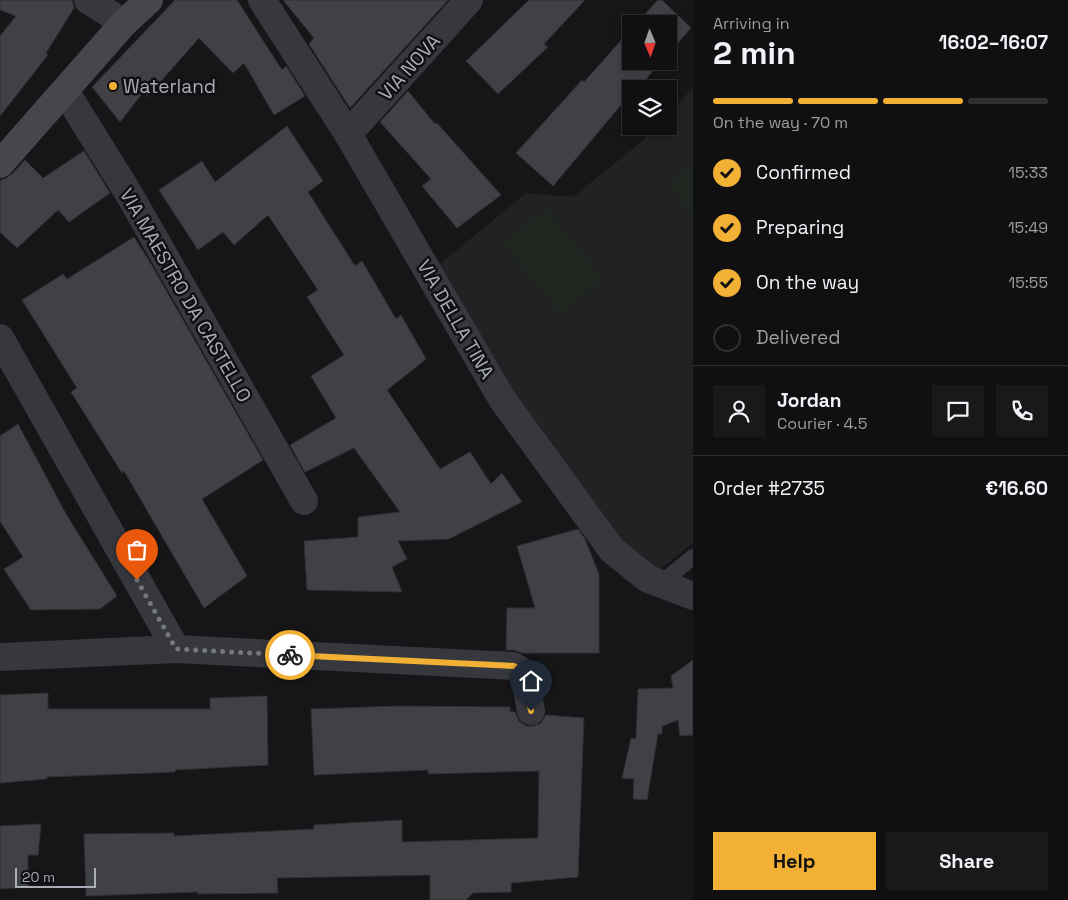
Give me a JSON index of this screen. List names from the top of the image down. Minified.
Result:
{"streets":{"street":["VIA NOVA","VIA MAESTRO DA CASTELLO","VIA DELLA TINA"]},"crossings":[["VIA NOVA","VIA DELLA TINA"]],"places":["Waterland"],"scale_bar":"20 m","north":"bottom","page":{"heading":["2 min","Arriving in","16:02–16:07"],"panel":["Jordan","Courier · 4.5","Order #2735","€16.60"],"bar":"On the way · 70 m","list":[["Confirmed","15:33"],["Preparing","15:49"],["On the way","15:55"],"Delivered"],"buttons":["Help","Share"],"scale":"20 m"}}
